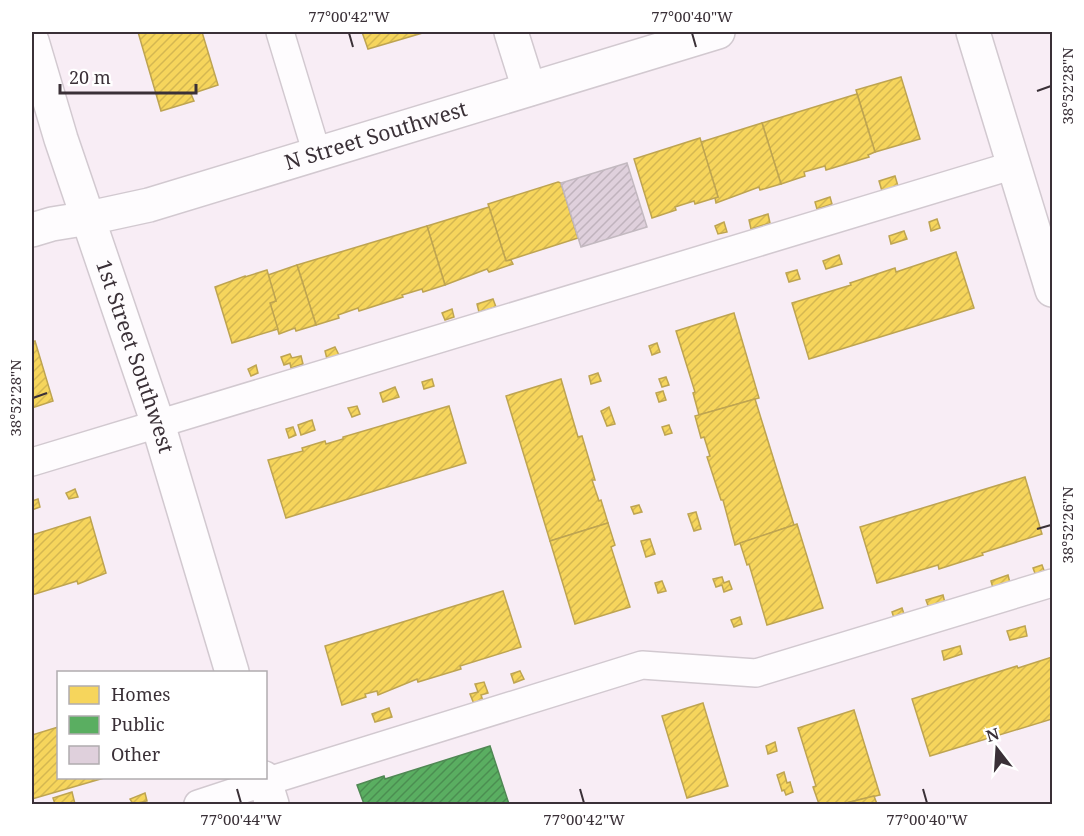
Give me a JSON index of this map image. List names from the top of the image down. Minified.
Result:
{"streets":{"street":["N Street Southwest","1st Street Southwest"]},"crossings":[["N Street Southwest","1st Street Southwest"]],"legend":["Homes","Public","Other"],"scale_bar":"20 m","north":"top","coordinates":["77°00'42\"W","77°00'40\"W","38°52'28\"N","38°52'26\"N","77°00'44\"W"]}
